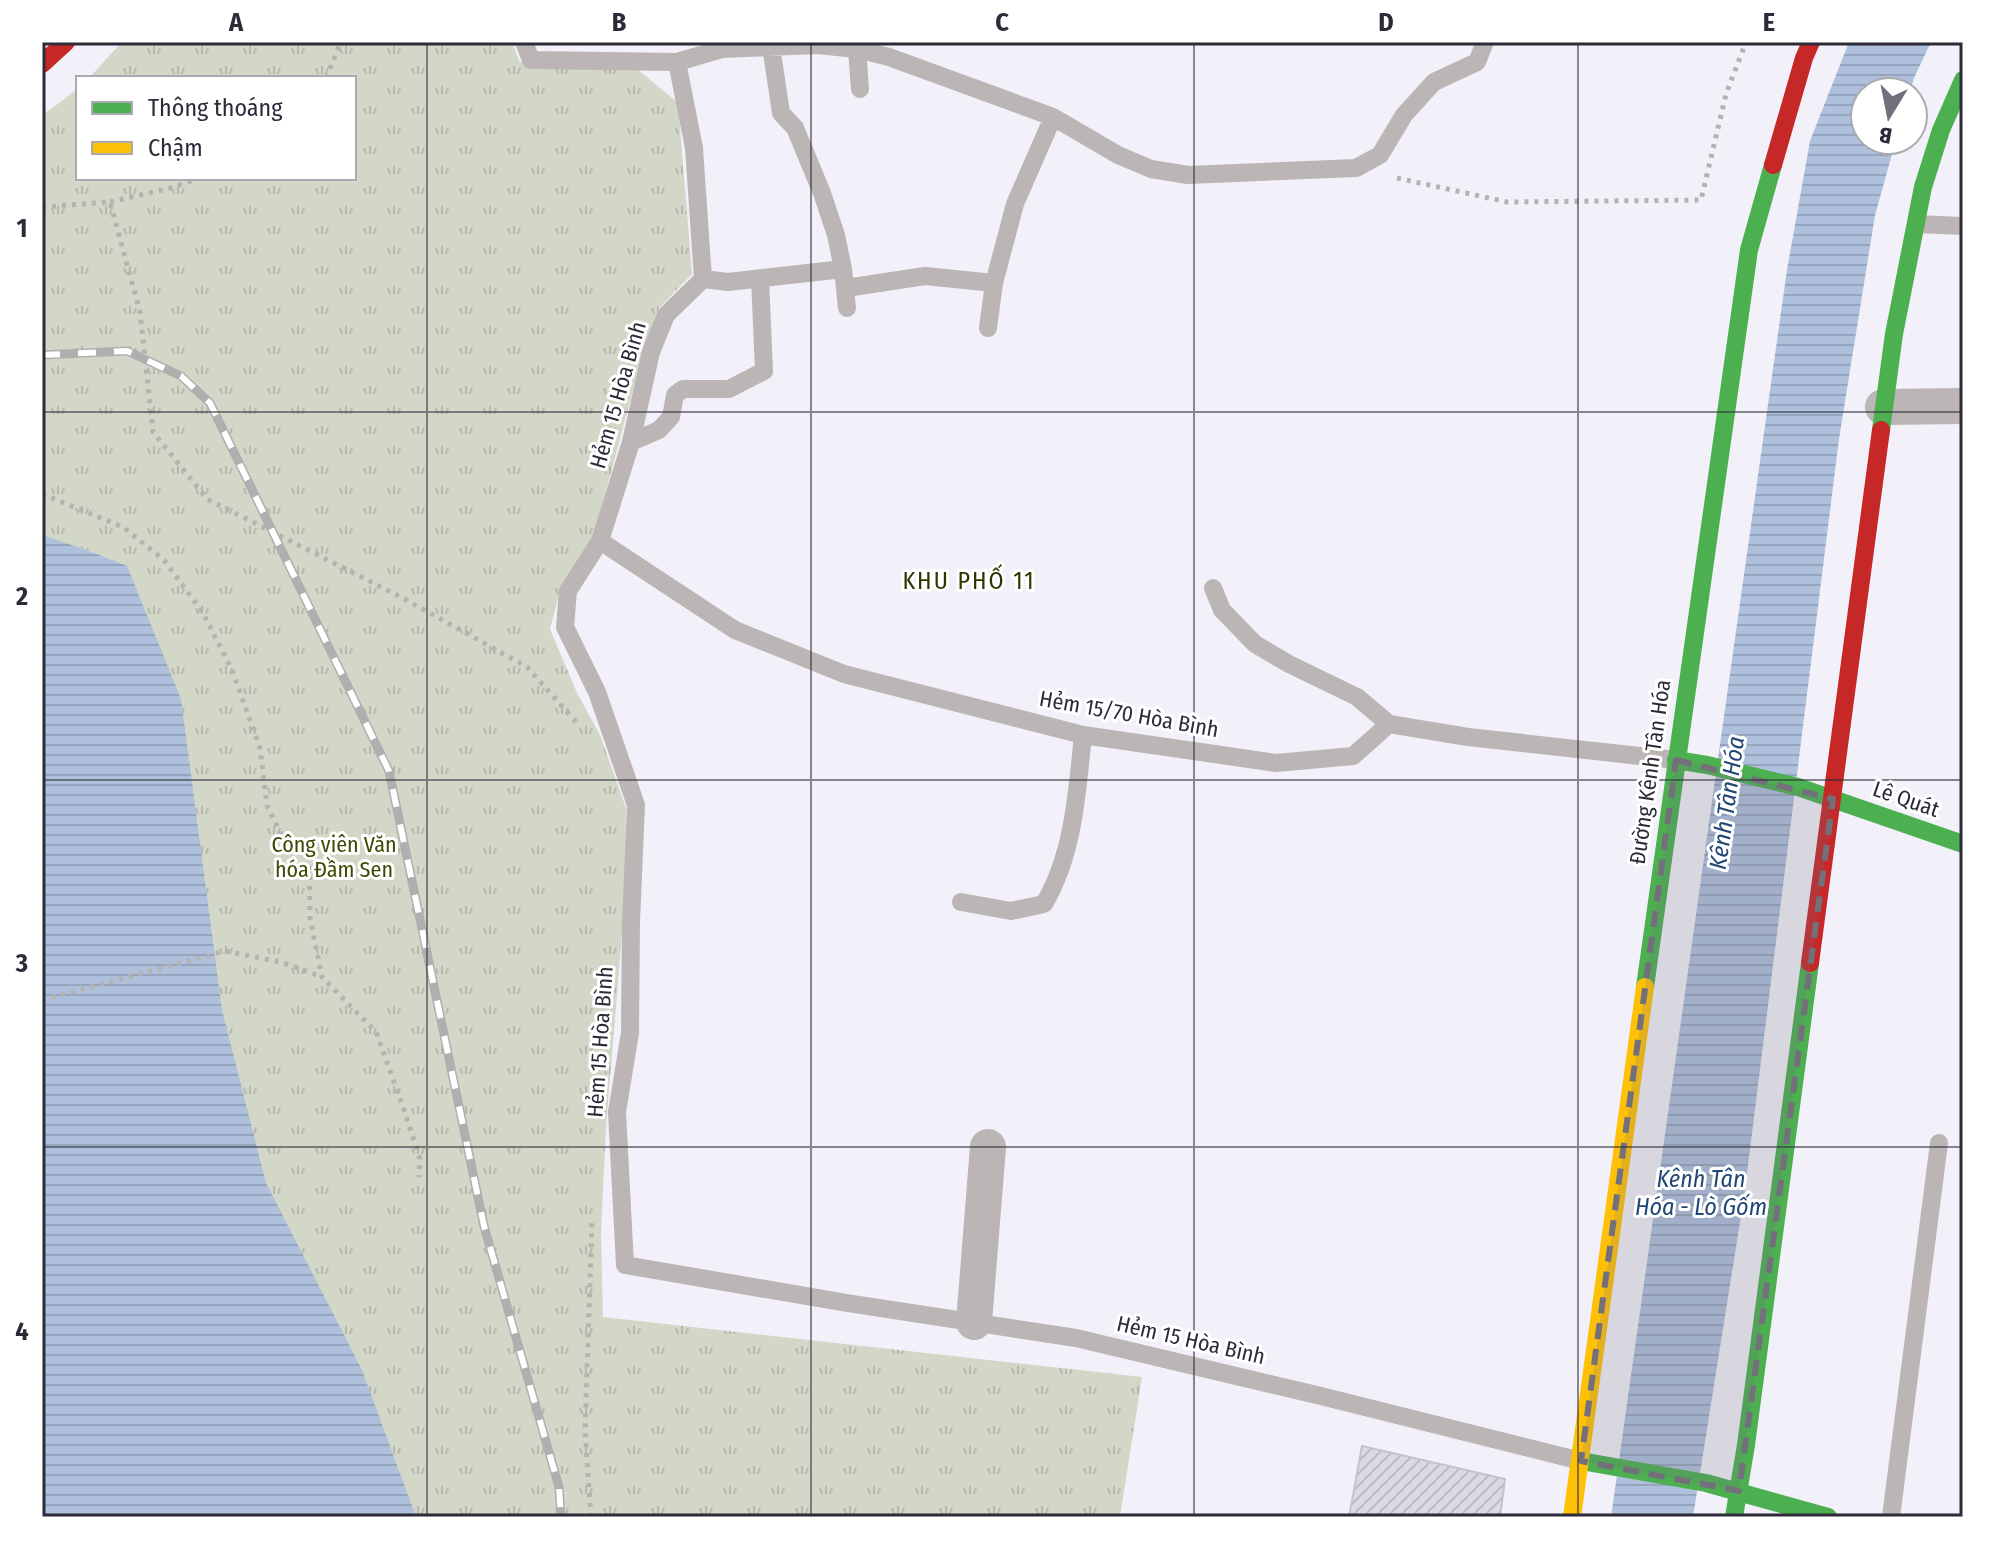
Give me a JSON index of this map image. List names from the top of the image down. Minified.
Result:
{"streets":{"street":["Đường Kênh Tân Hóa","Lê Quát"],"lane":["Hẻm 15 Hòa Bình","Hẻm 15/70 Hòa Bình"]},"crossings":[["Hẻm 15 Hòa Bình","Hẻm 15/70 Hòa Bình"],["Hẻm 15 Hòa Bình","Đường Kênh Tân Hóa"],["Đường Kênh Tân Hóa","Lê Quát"]],"districts":["KHU PHỐ 11"],"water":["Kênh Tân Hóa","Kênh Tân Hóa - Lò Gốm"],"parks":["Công viên Văn hóa Đầm Sen"],"legend":["Thông thoáng","Chậm"],"north":"bottom","grid":{"columns":["A","B","C","D","E"],"rows":["1","2","3","4"]}}
